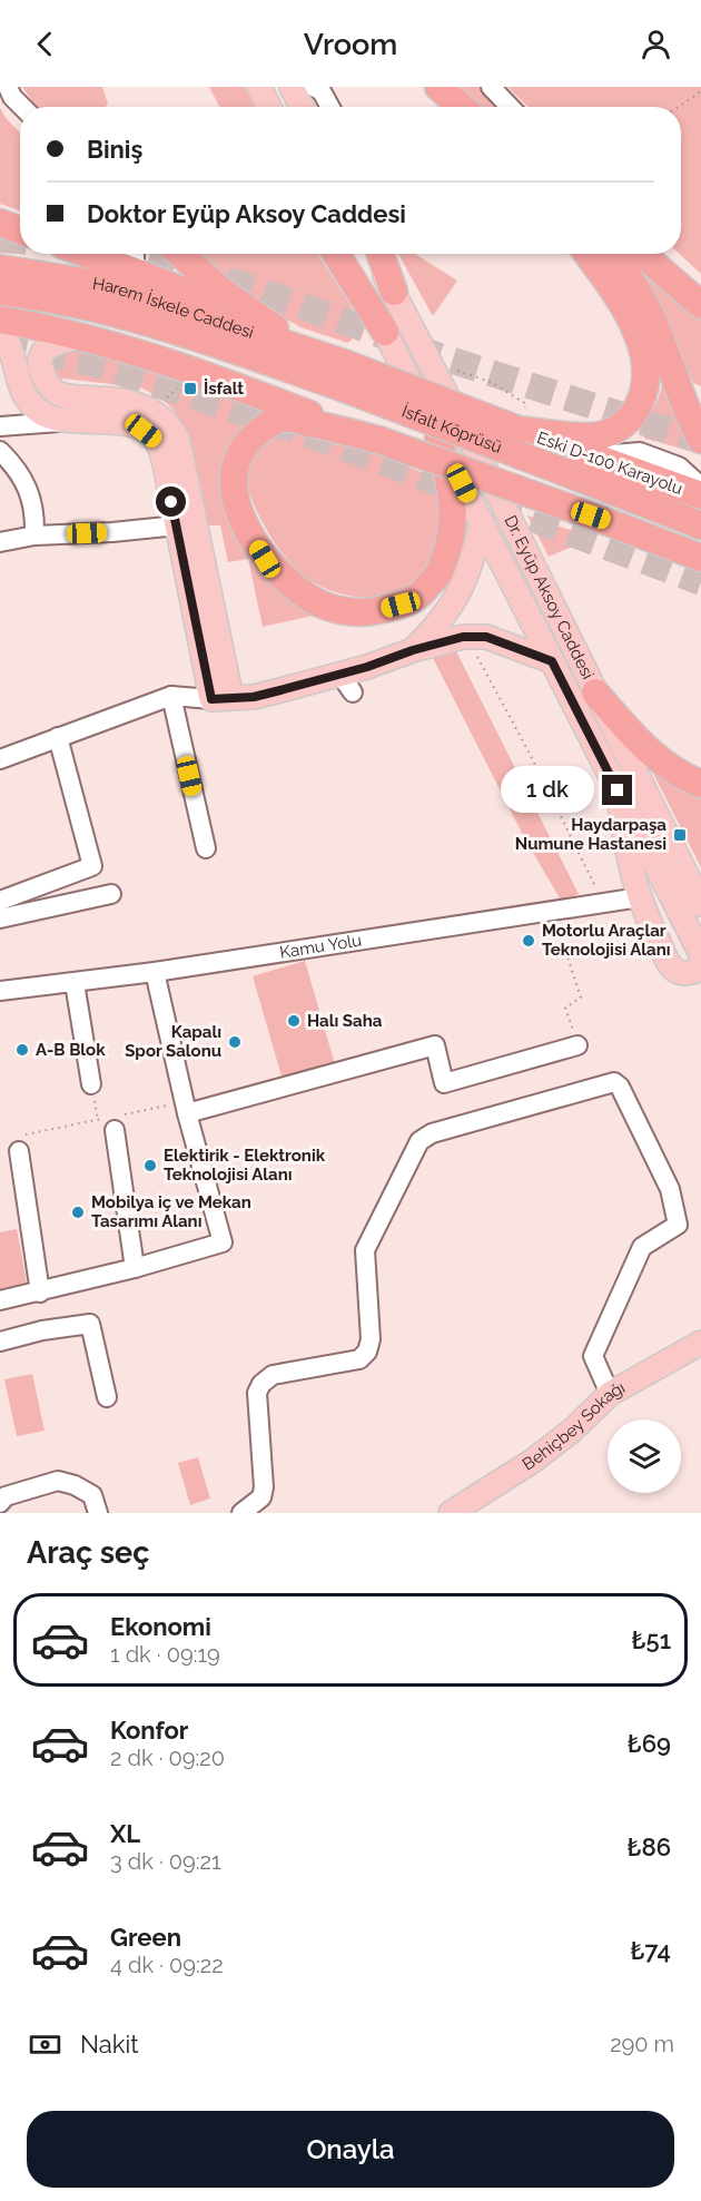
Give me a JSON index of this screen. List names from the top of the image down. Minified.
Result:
{"streets":{"highway":["Harem İskele Caddesi","İsfalt Köprüsü","Eski D-100 Karayolu"],"main road":["Dr. Eyüp Aksoy Caddesi","Behiçbey Sokağı"],"street":["Kamu Yolu"]},"crossings":[["Harem İskele Caddesi","İsfalt Köprüsü"],["İsfalt Köprüsü","Eski D-100 Karayolu"]],"places":{"transit":["İsfalt","Haydarpaşa Numune Hastanesi"],"other":["Motorlu Araçlar Teknolojisi Alanı","Halı Saha","Kapalı Spor Salonu","A-B Blok","Elektirik - Elektronik Teknolojisi Alanı","Mobilya iç ve Mekan Tasarımı Alanı"]},"page":{"header":"Vroom","banner":["Biniş","Doktor Eyüp Aksoy Caddesi"],"bubble":"1 dk","heading":"Araç seç","list":[{"name":"Ekonomi","note":"1 dk · 09:19","value":"₺51"},{"name":"Konfor","note":"2 dk · 09:20","value":"₺69"},{"name":"XL","note":"3 dk · 09:21","value":"₺86"},{"name":"Green","note":"4 dk · 09:22","value":"₺74"}],"pay":["Nakit","290 m"],"buttons":"Onayla"}}
